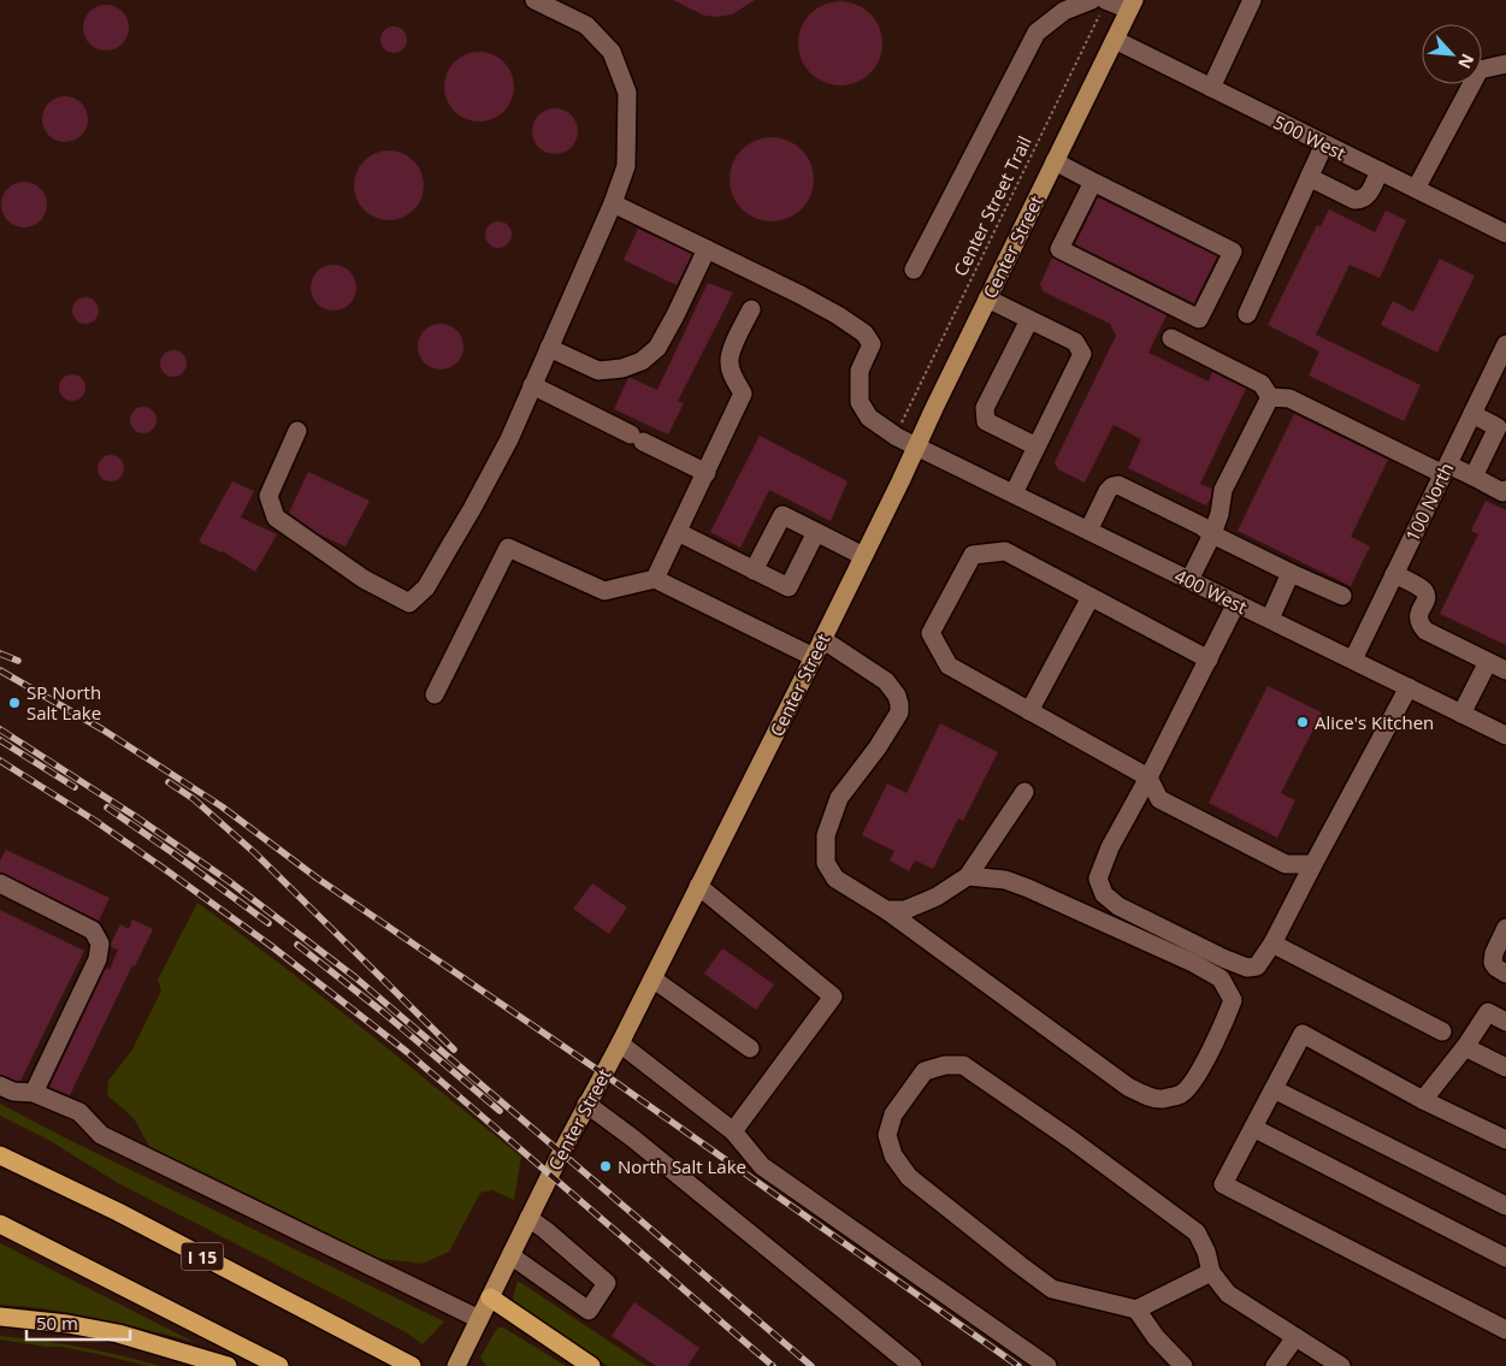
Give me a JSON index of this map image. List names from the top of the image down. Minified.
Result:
{"streets":{"highway":["I 15"],"main road":["Center Street"],"street":["500 West","100 North","400 West"],"path":["Center Street Trail"]},"crossings":[["500 West","Center Street"],["Center Street","400 West"],["100 North","400 West"]],"places":["SP North Salt Lake","Alice's Kitchen","North Salt Lake"],"scale_bar":"50 m","north":"bottom right"}
